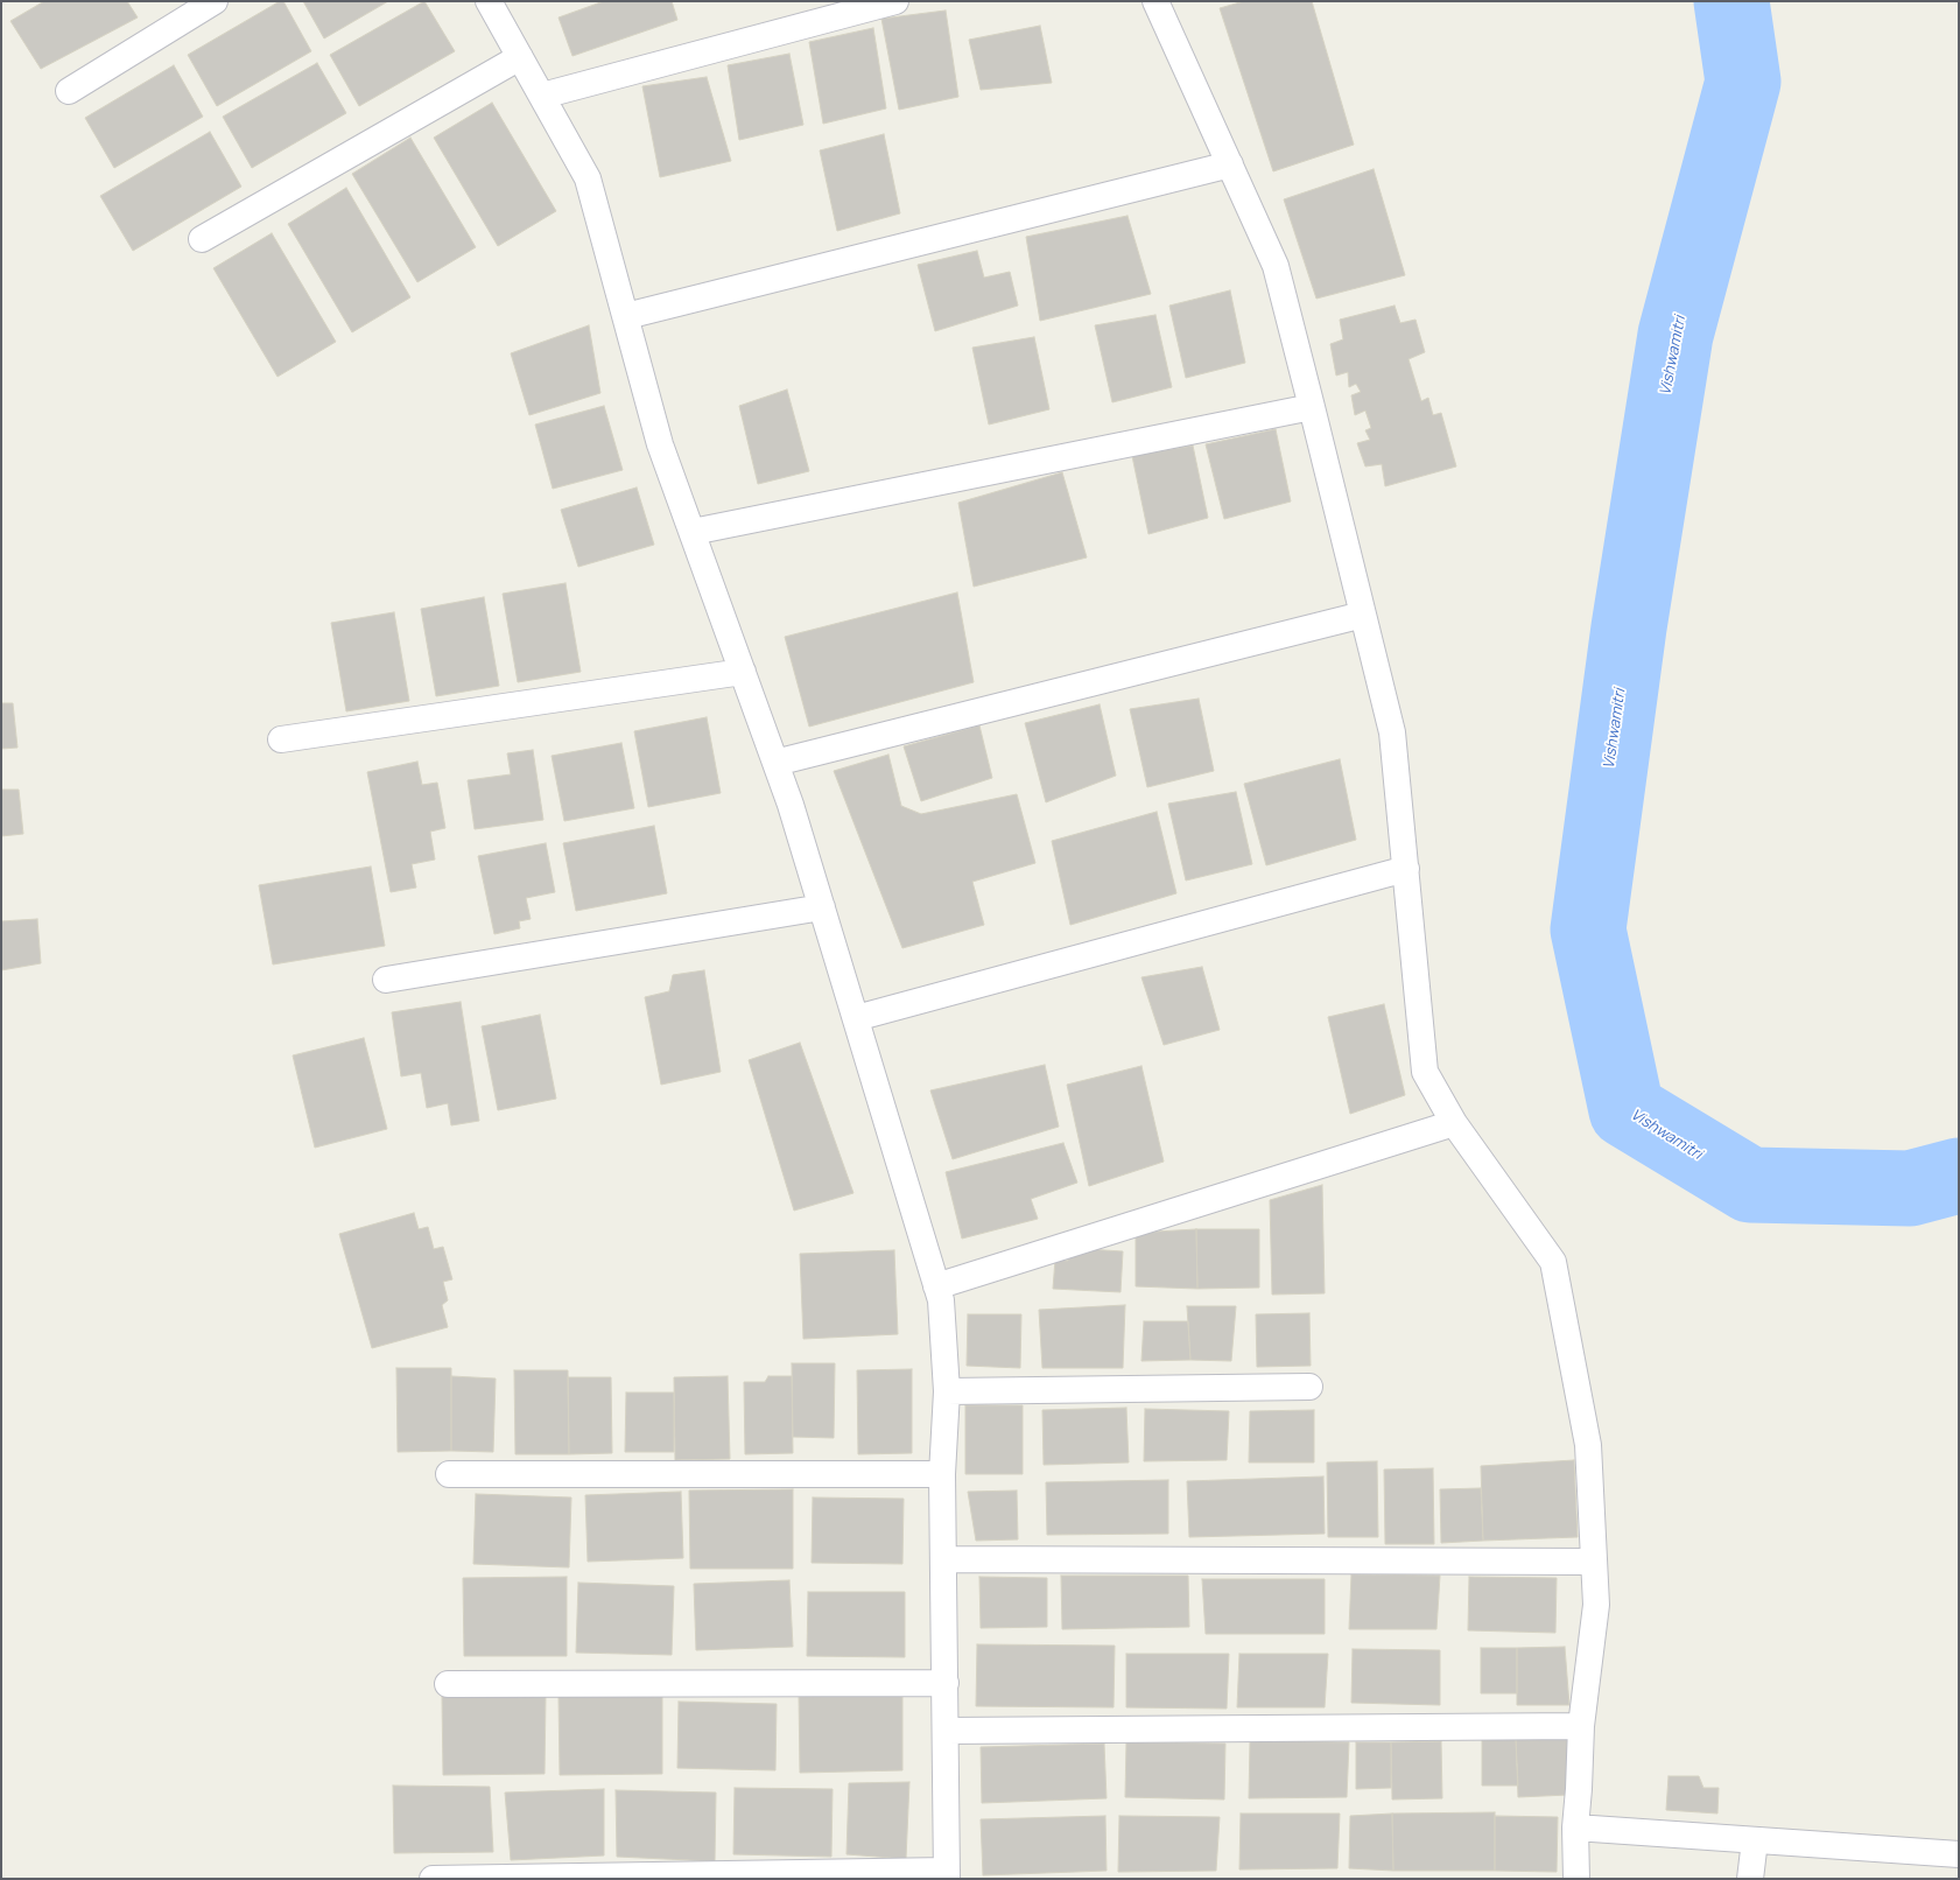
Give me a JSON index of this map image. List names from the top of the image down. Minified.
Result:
{"water":["Vishwamitri"]}
